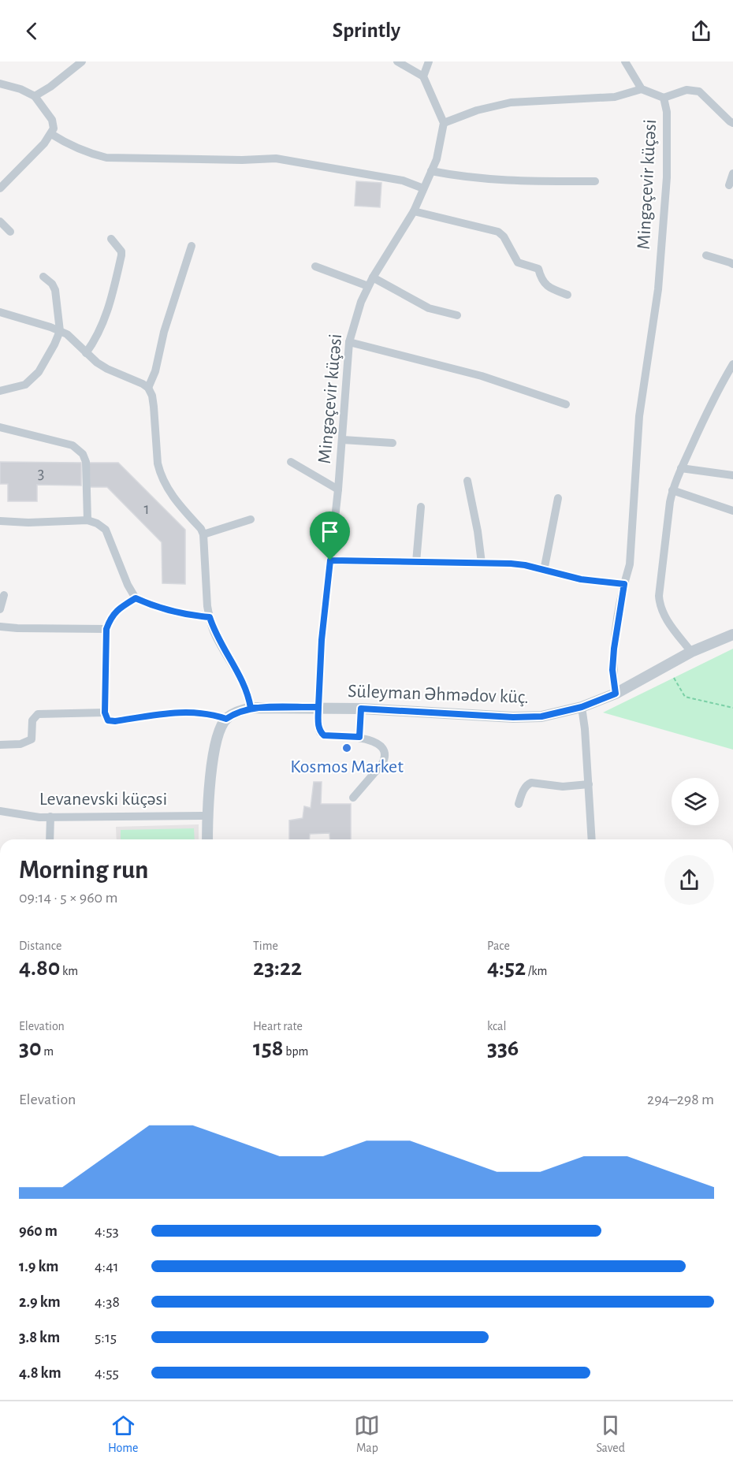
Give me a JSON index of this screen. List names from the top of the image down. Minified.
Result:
{"streets":{"street":["Mingəçevir küçəsi","Süleyman Əhmədov küç.","Levanevski küçəsi"]},"crossings":[["Mingəçevir küçəsi","Süleyman Əhmədov küç."]],"places":["Kosmos Market"],"house_numbers":["3","1"],"page":{"header":"Sprintly","heading":["Morning run","09:14 · 5 × 960 m"],"stats":[["Distance","4.80 km"],["Time","23:22"],["Pace","4:52 /km"],["Elevation","30 m"],["Heart rate","158 bpm"],["kcal","336"]],"chart":["Elevation","294–298 m"],"list":[{"name":"960 m","note":"4:53"},{"name":"1.9 km","note":"4:41"},{"name":"2.9 km","note":"4:38"},{"name":"3.8 km","note":"5:15"},{"name":"4.8 km","note":"4:55"}],"tabs":["Home","Map","Saved"]}}
